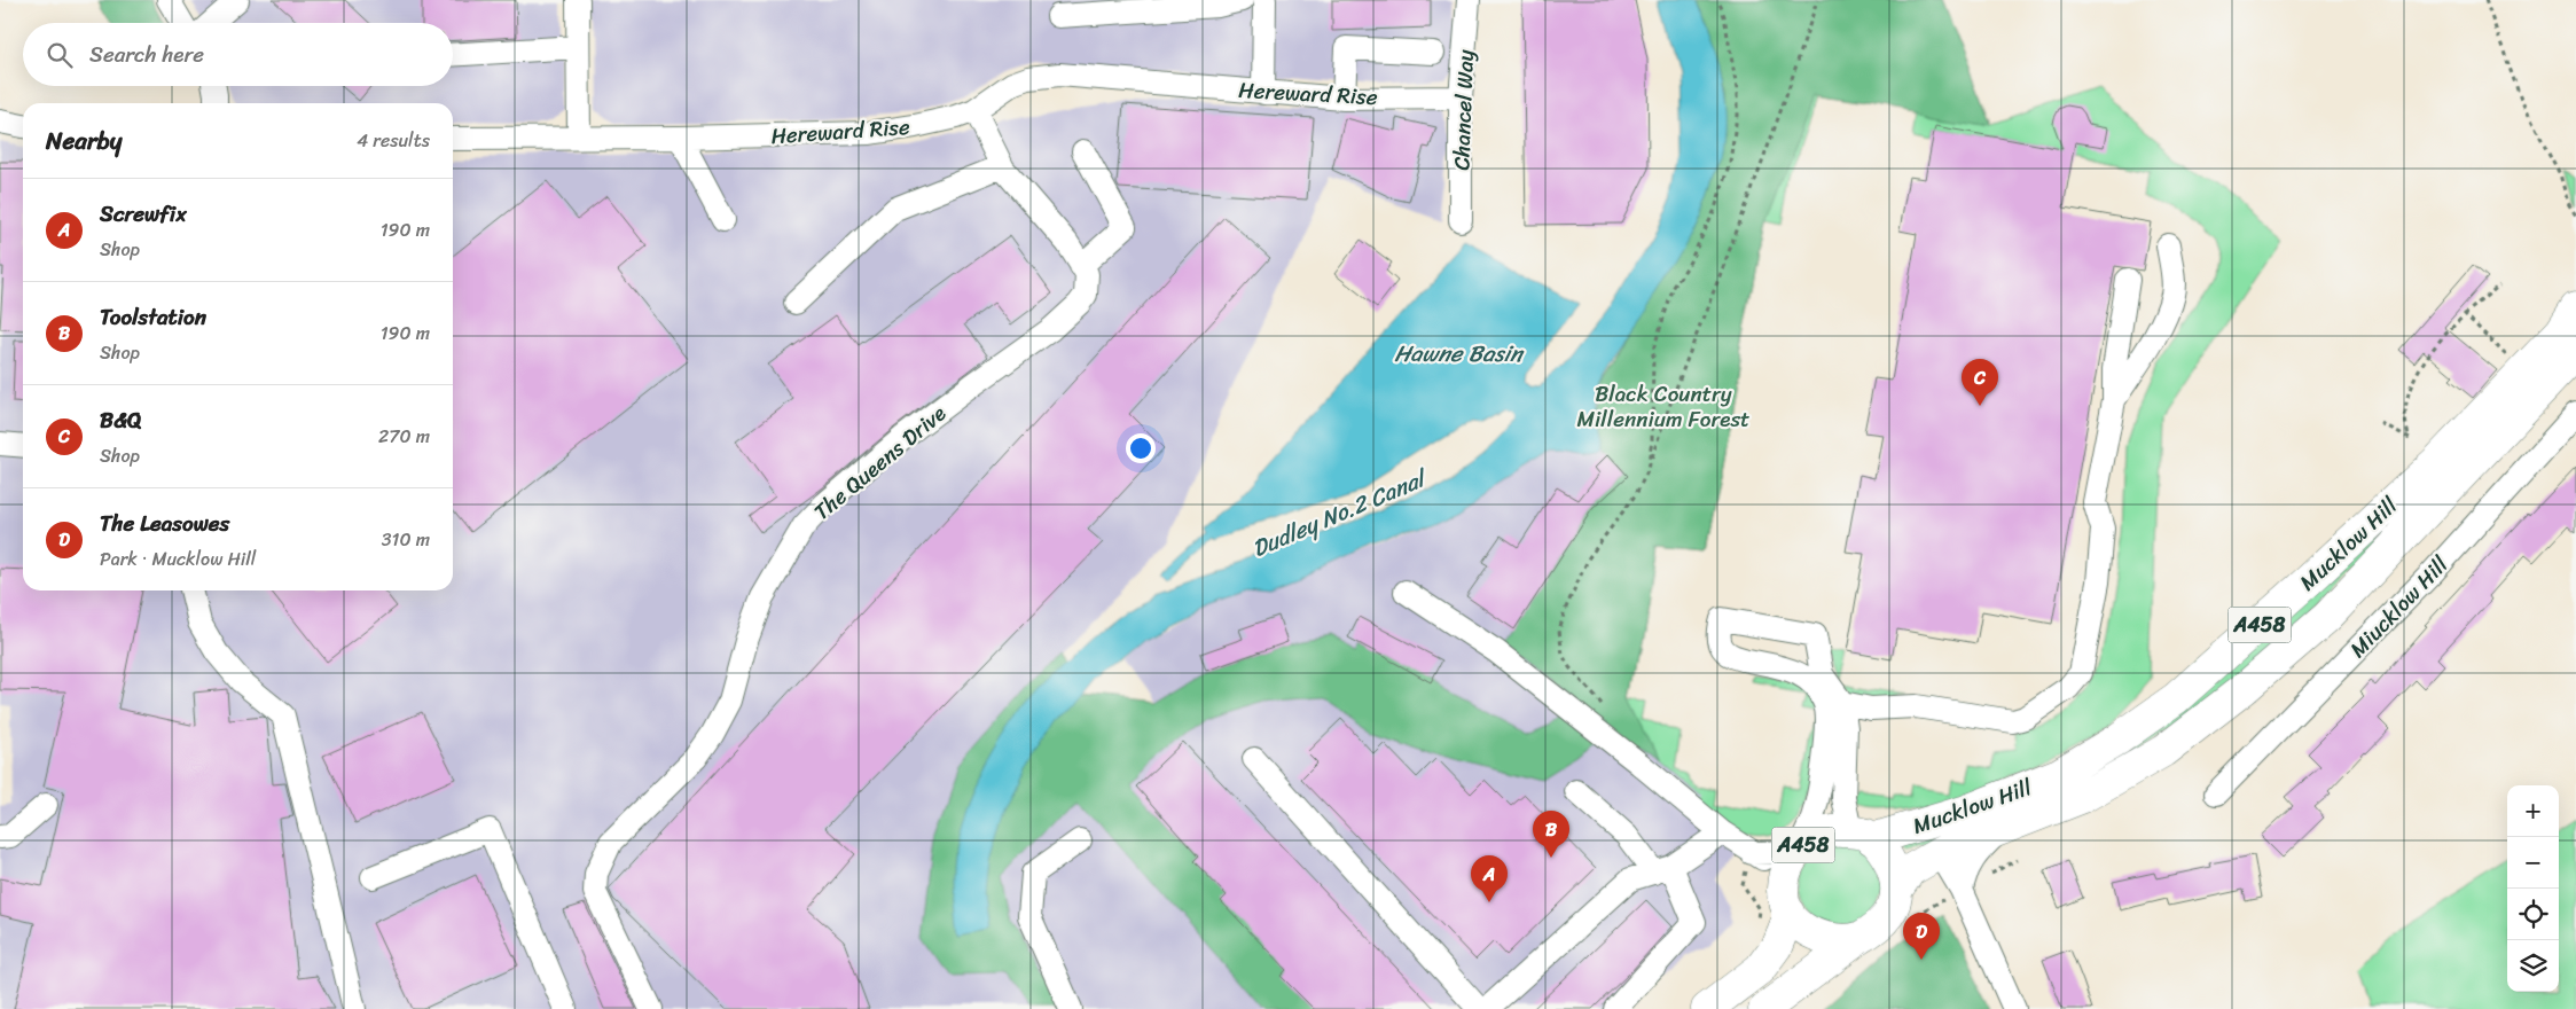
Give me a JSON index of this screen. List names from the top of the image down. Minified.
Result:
{"streets":{"highway":["Mucklow Hill","A458"],"street":["Hereward Rise","Chancel Way","The Queens Drive","Miucklow Hill"]},"crossings":[["Hereward Rise","Chancel Way"],["Hereward Rise","The Queens Drive"],["Mucklow Hill","A458"]],"water":["Hawne Basin","Dudley No.2 Canal"],"parks":["Black Country Millennium Forest"],"page":{"search":"Search here","heading":["Nearby","4 results"],"list":[{"mark":"A","name":"Screwfix","note":"Shop","value":"190 m"},{"mark":"B","name":"Toolstation","note":"Shop","value":"190 m"},{"mark":"C","name":"B&Q","note":"Shop","value":"270 m"},{"mark":"D","name":"The Leasowes","note":"Park · Mucklow Hill","value":"310 m"}],"pins":["C","B","A","D"],"map_buttons":["+","−"]}}
